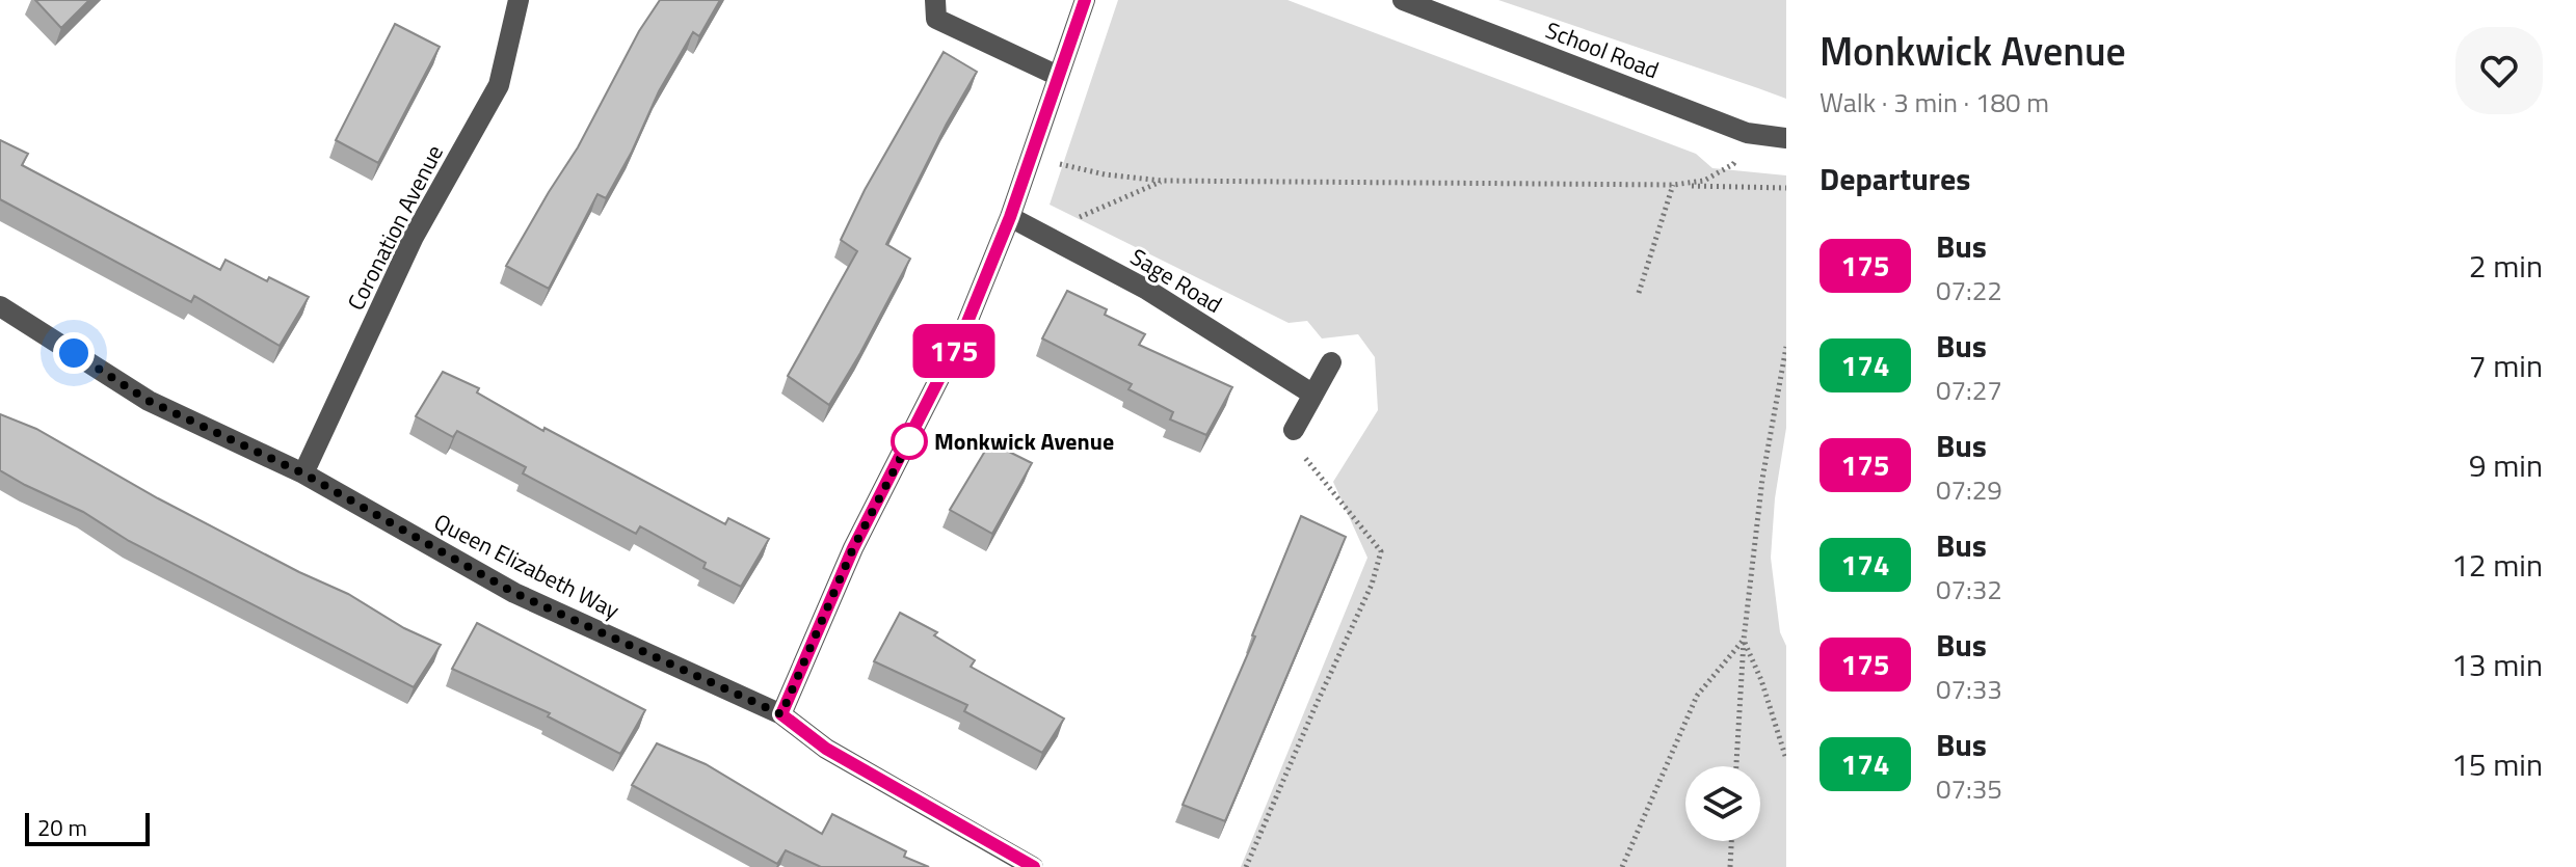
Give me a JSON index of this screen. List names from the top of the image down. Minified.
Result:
{"streets":{"street":["School Road","Coronation Avenue","Sage Road","Queen Elizabeth Way"]},"crossings":[["Coronation Avenue","Queen Elizabeth Way"]],"places":["Monkwick Avenue"],"lines":["bus line 175"],"scale_bar":"20 m","page":{"on_map":"175","heading":[["Monkwick Avenue","Walk · 3 min · 180 m"],"Departures"],"list":[{"mark":"175","name":"Bus","note":"07:22","value":"2 min"},{"mark":"174","name":"Bus","note":"07:27","value":"7 min"},{"mark":"175","name":"Bus","note":"07:29","value":"9 min"},{"mark":"174","name":"Bus","note":"07:32","value":"12 min"},{"mark":"175","name":"Bus","note":"07:33","value":"13 min"},{"mark":"174","name":"Bus","note":"07:35","value":"15 min"}],"scale":"20 m"}}
